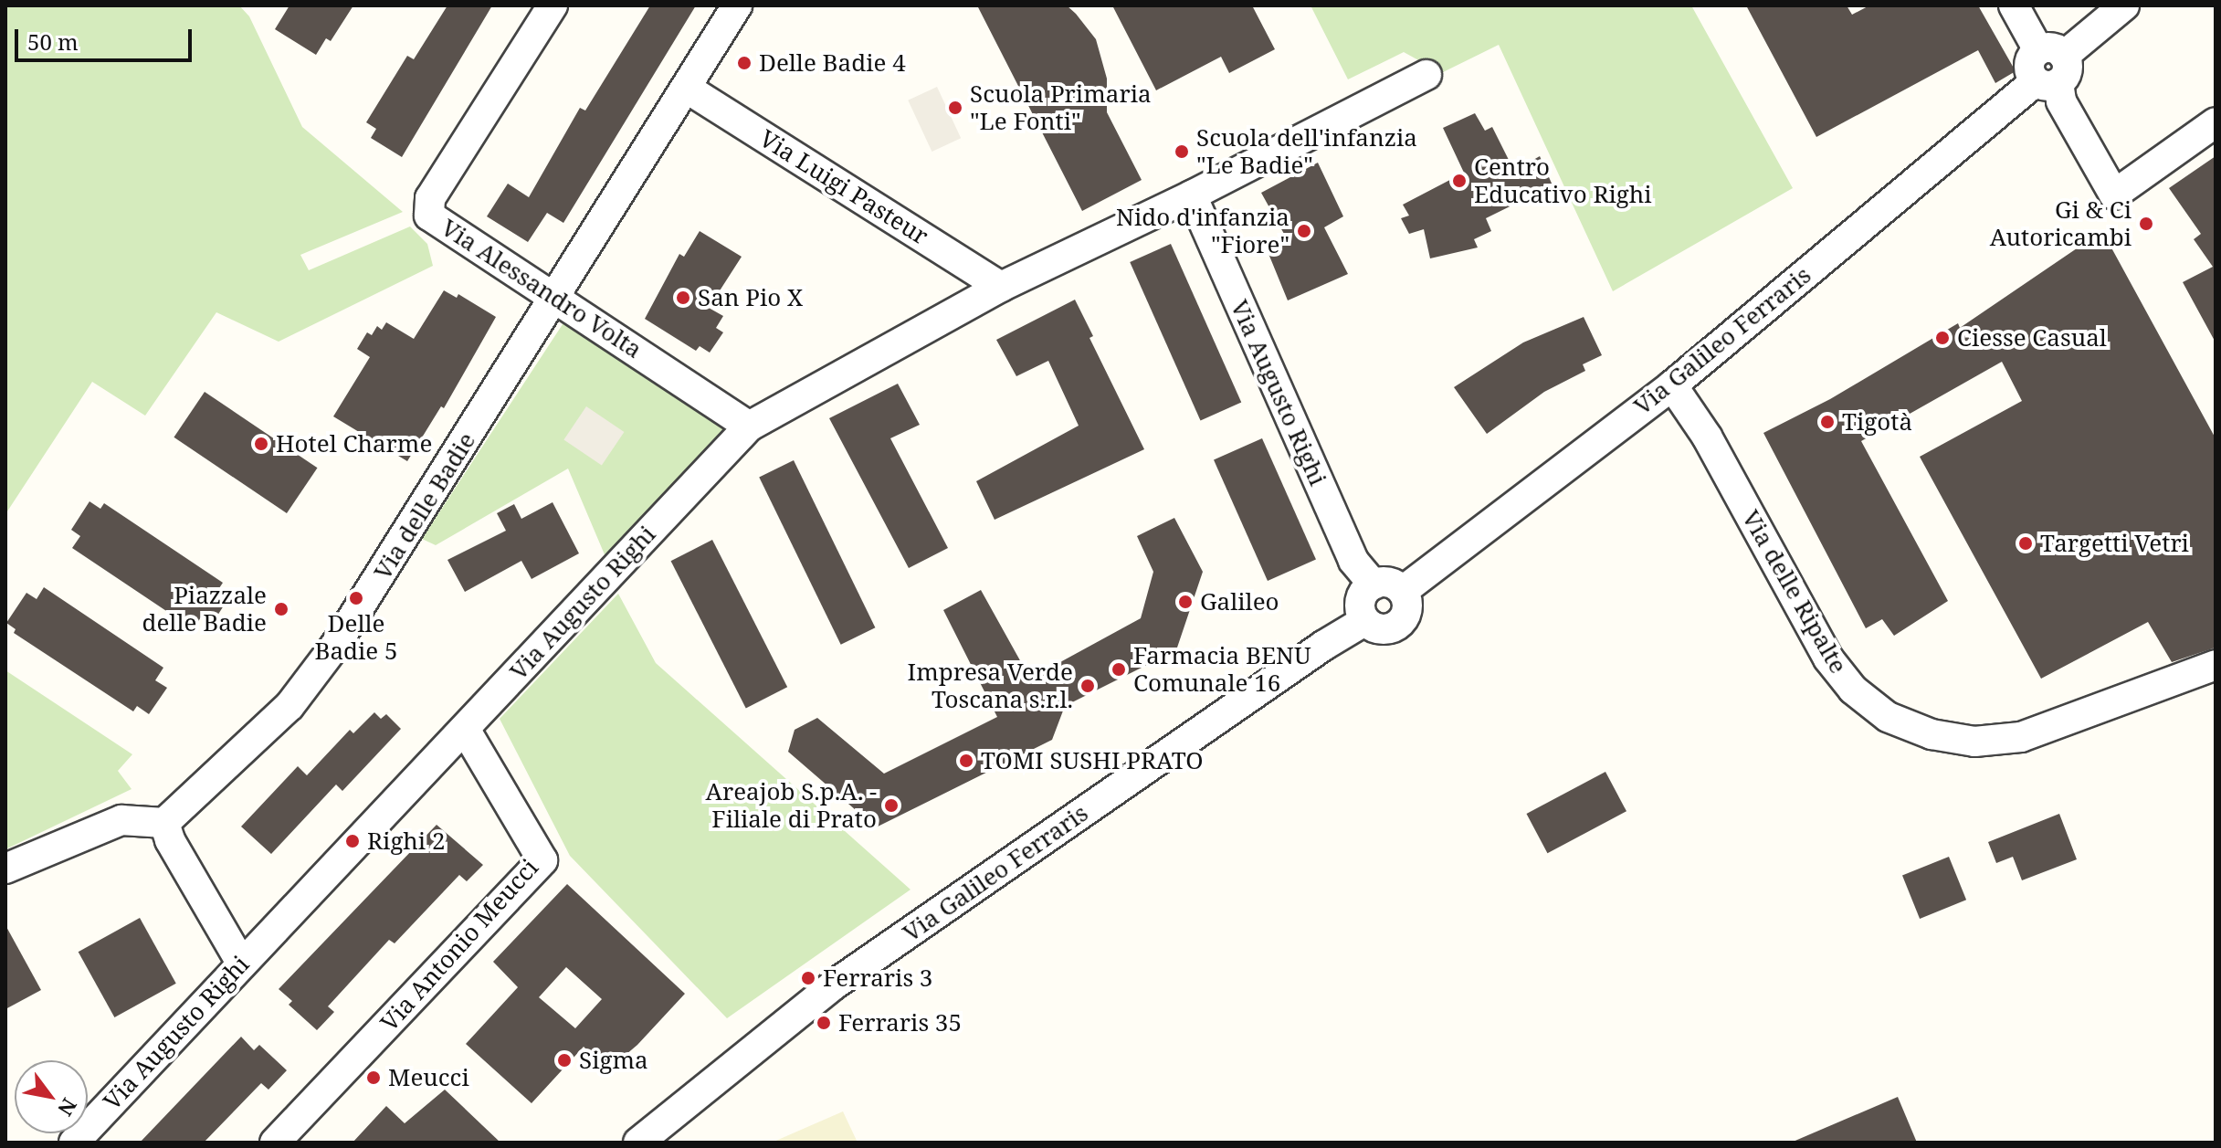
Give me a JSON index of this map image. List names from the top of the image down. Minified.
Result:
{"streets":{"street":["Via Luigi Pasteur","Via Alessandro Volta","Via Galileo Ferraris","Via Augusto Righi","Via delle Badie","Via delle Ripalte","Via Antonio Meucci"]},"crossings":[["Via Luigi Pasteur","Via Augusto Righi"],["Via Luigi Pasteur","Via delle Badie"],["Via Alessandro Volta","Via Augusto Righi"],["Via Alessandro Volta","Via delle Badie"],["Via Galileo Ferraris","Via Augusto Righi"],["Via Galileo Ferraris","Via delle Ripalte"],["Via Augusto Righi","Via Antonio Meucci"]],"places":["Delle Badie 4","Scuola Primaria \"Le Fonti\"","Scuola dell'infanzia \"Le Badie\"","Centro Educativo Righi","Gi & Ci Autoricambi","Nido d'infanzia \"Fiore\"","San Pio X","Ciesse Casual","Tigotà","Hotel Charme","Targetti Vetri","Delle Badie 5","Galileo","Piazzale delle Badie","Farmacia BENU Comunale 16","Impresa Verde Toscana s.r.l.","TOMI SUSHI PRATO","Areajob S.p.A. - Filiale di Prato","Righi 2","Ferraris 3","Ferraris 35","Sigma","Meucci"],"scale_bar":"50 m","north":"bottom right"}
